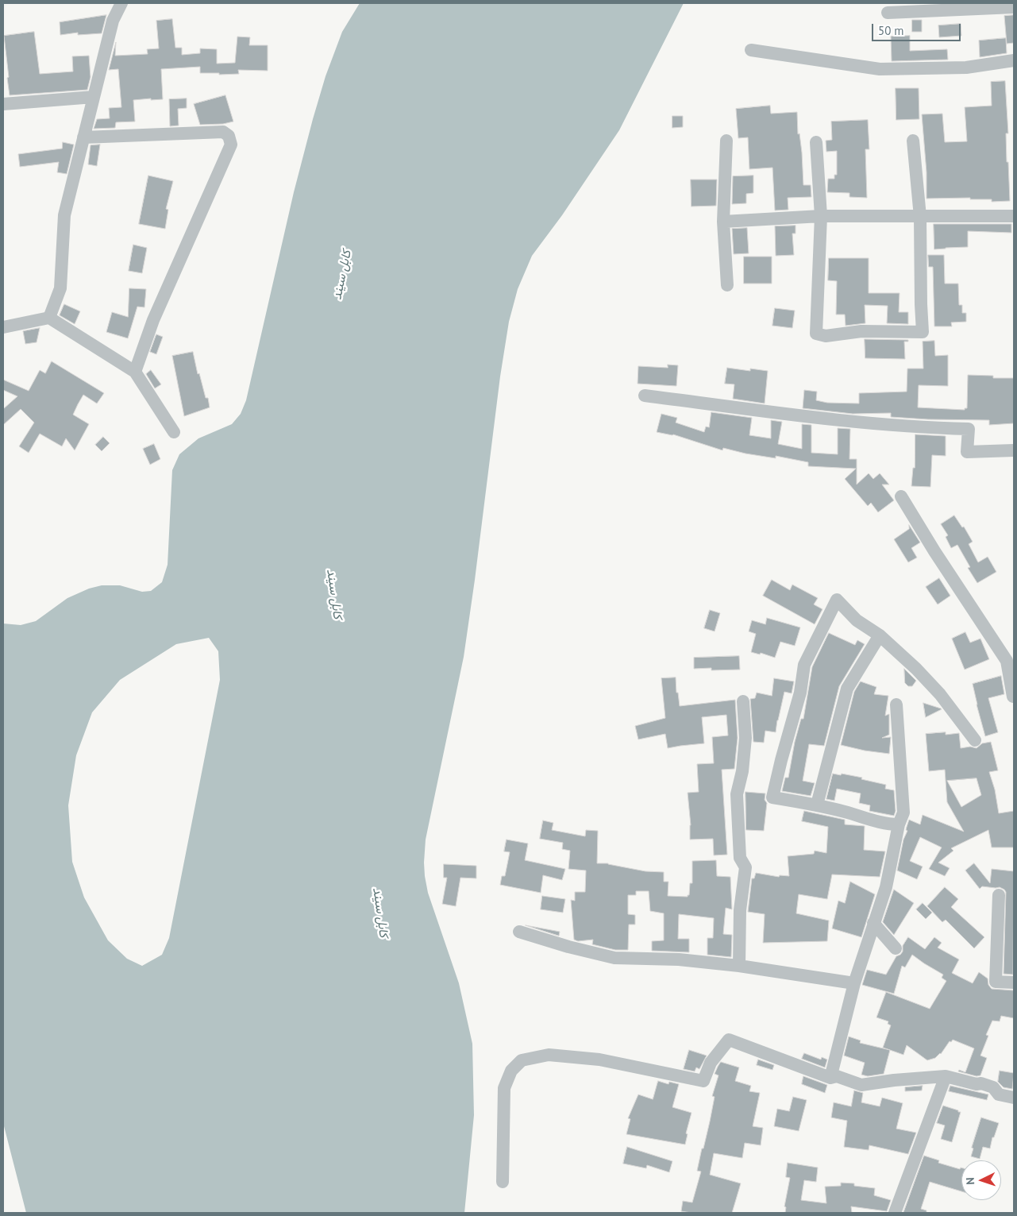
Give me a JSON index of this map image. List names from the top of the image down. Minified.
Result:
{"water":["کابل سيند"],"scale_bar":"50 m","north":"left"}
